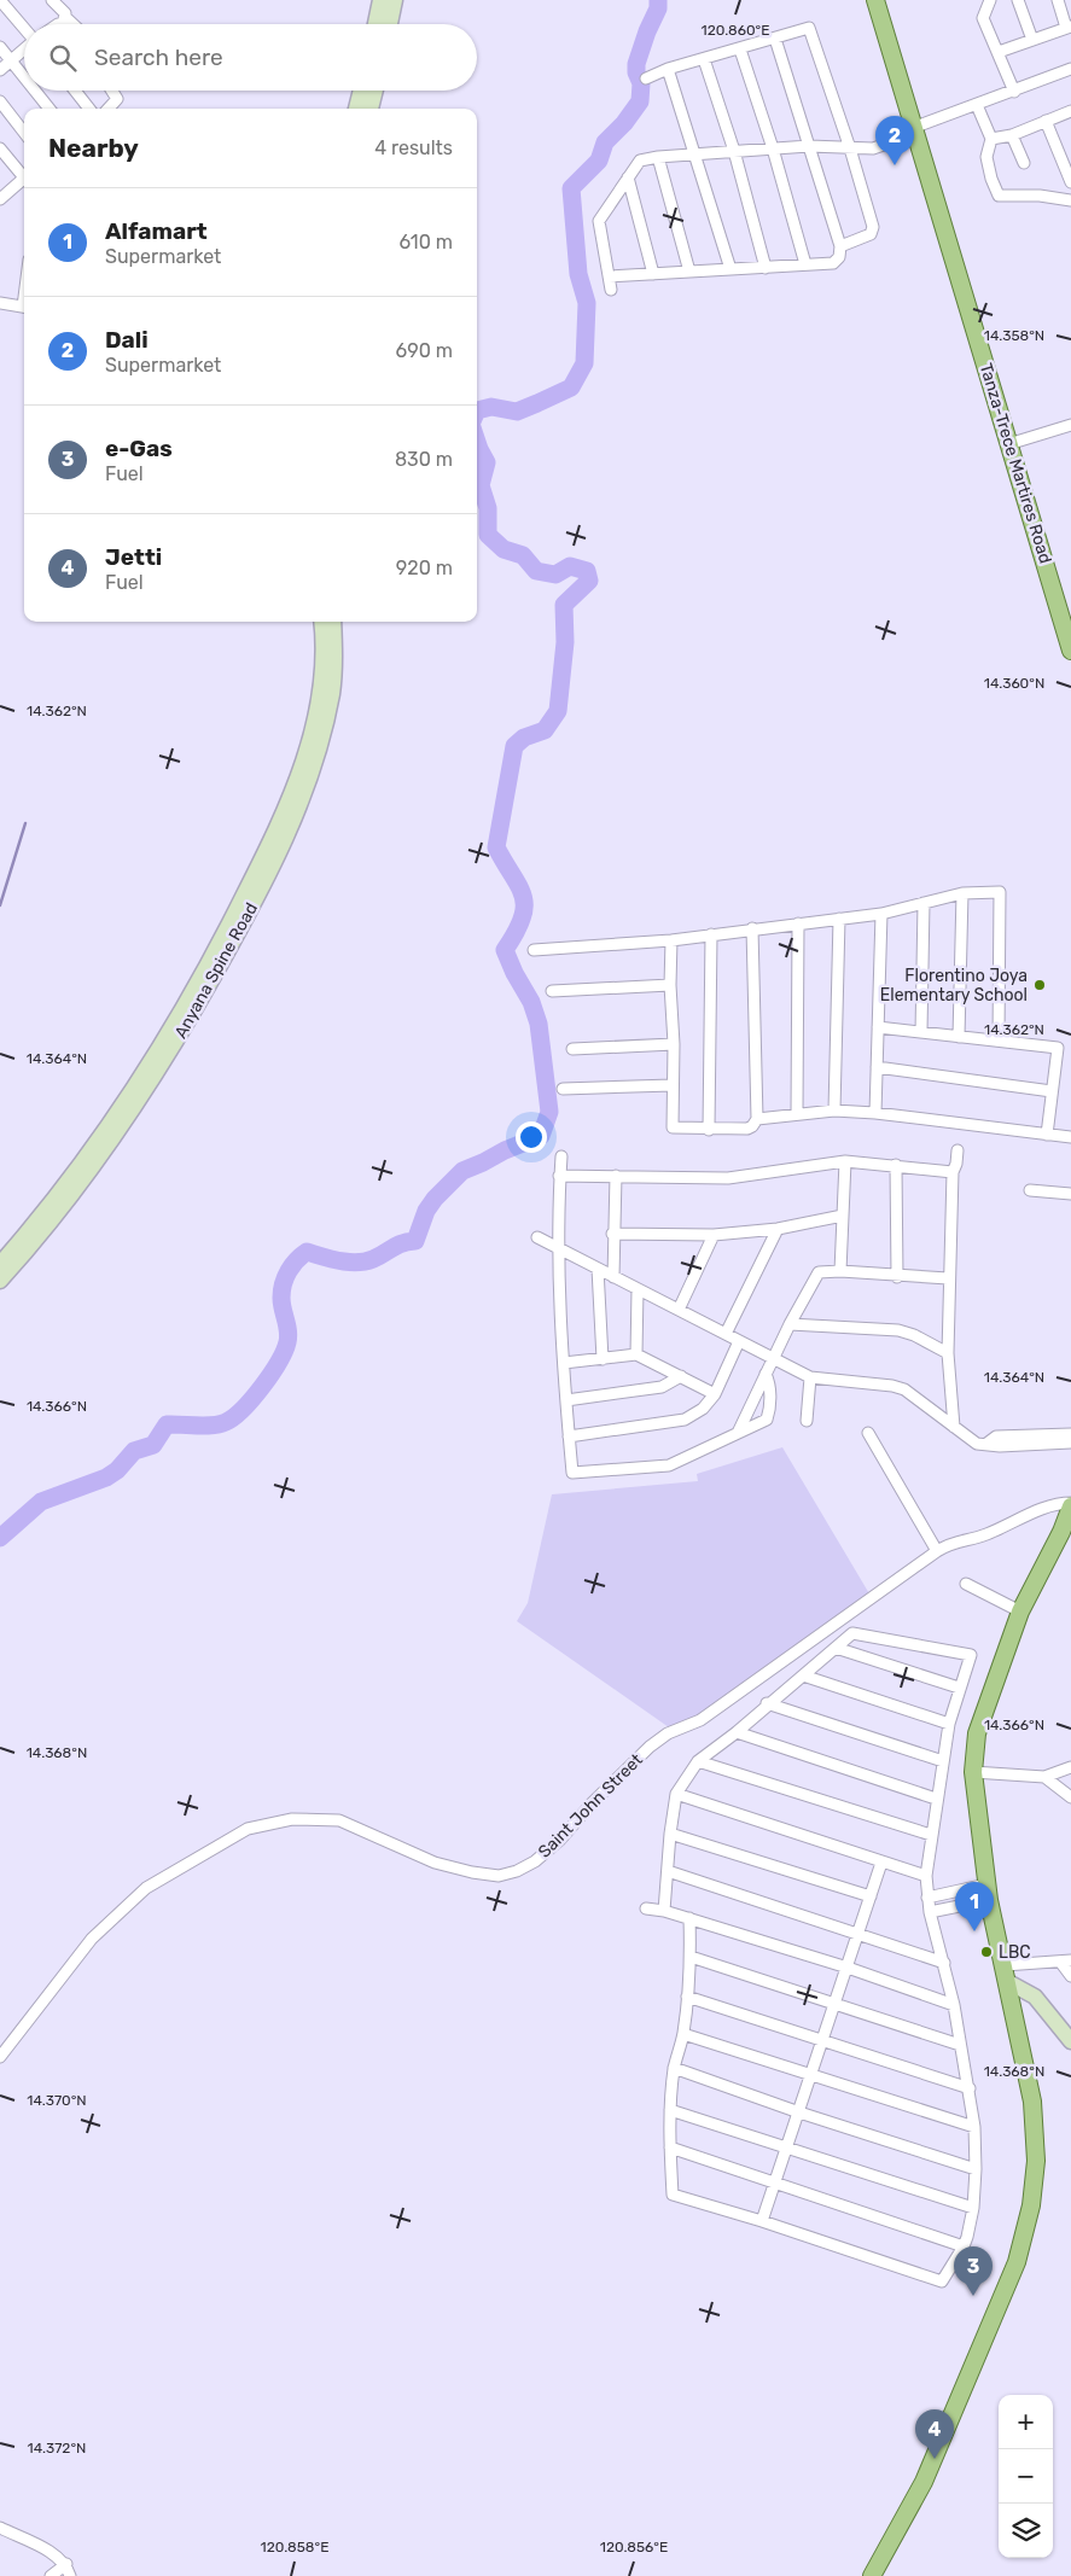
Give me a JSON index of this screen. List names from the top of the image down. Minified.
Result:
{"streets":{"main road":["Tanza-Trece Martires Road","Anyana Spine Road"],"street":["Saint John Street"]},"places":["Florentino Joya Elementary School","LBC"],"page":{"search":"Search here","heading":["Nearby","4 results"],"pins":["2","1","3","4"],"list":[{"mark":"1","name":"Alfamart","note":"Supermarket","value":"610 m"},{"mark":"2","name":"Dali","note":"Supermarket","value":"690 m"},{"mark":"3","name":"e-Gas","note":"Fuel","value":"830 m"},{"mark":"4","name":"Jetti","note":"Fuel","value":"920 m"}],"map_buttons":["+","−"]},"coordinates":["120.860°E","14.358°N","14.360°N","14.362°N","14.364°N","14.366°N","14.368°N","14.370°N","14.372°N","120.858°E","120.856°E"]}
